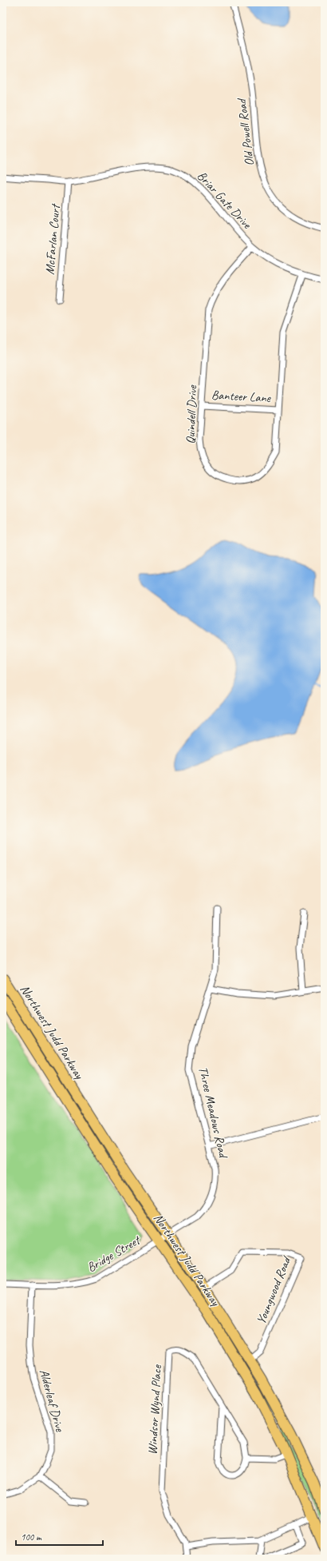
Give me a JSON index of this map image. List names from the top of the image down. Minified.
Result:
{"streets":{"highway":["Northwest Judd Parkway"],"street":["Old Powell Road","Briar Gate Drive","McFarlan Court","Banteer Lane","Quindell Drive","Three Meadows Road","Bridge Street","Youngwood Road","Alderleaf Drive","Windsor Wynd Place"]},"crossings":[["Briar Gate Drive","McFarlan Court"],["Briar Gate Drive","Quindell Drive"],["Banteer Lane","Quindell Drive"],["Northwest Judd Parkway","Three Meadows Road"],["Northwest Judd Parkway","Bridge Street"],["Northwest Judd Parkway","Youngwood Road"],["Three Meadows Road","Bridge Street"],["Bridge Street","Alderleaf Drive"]],"scale_bar":"100 m"}
